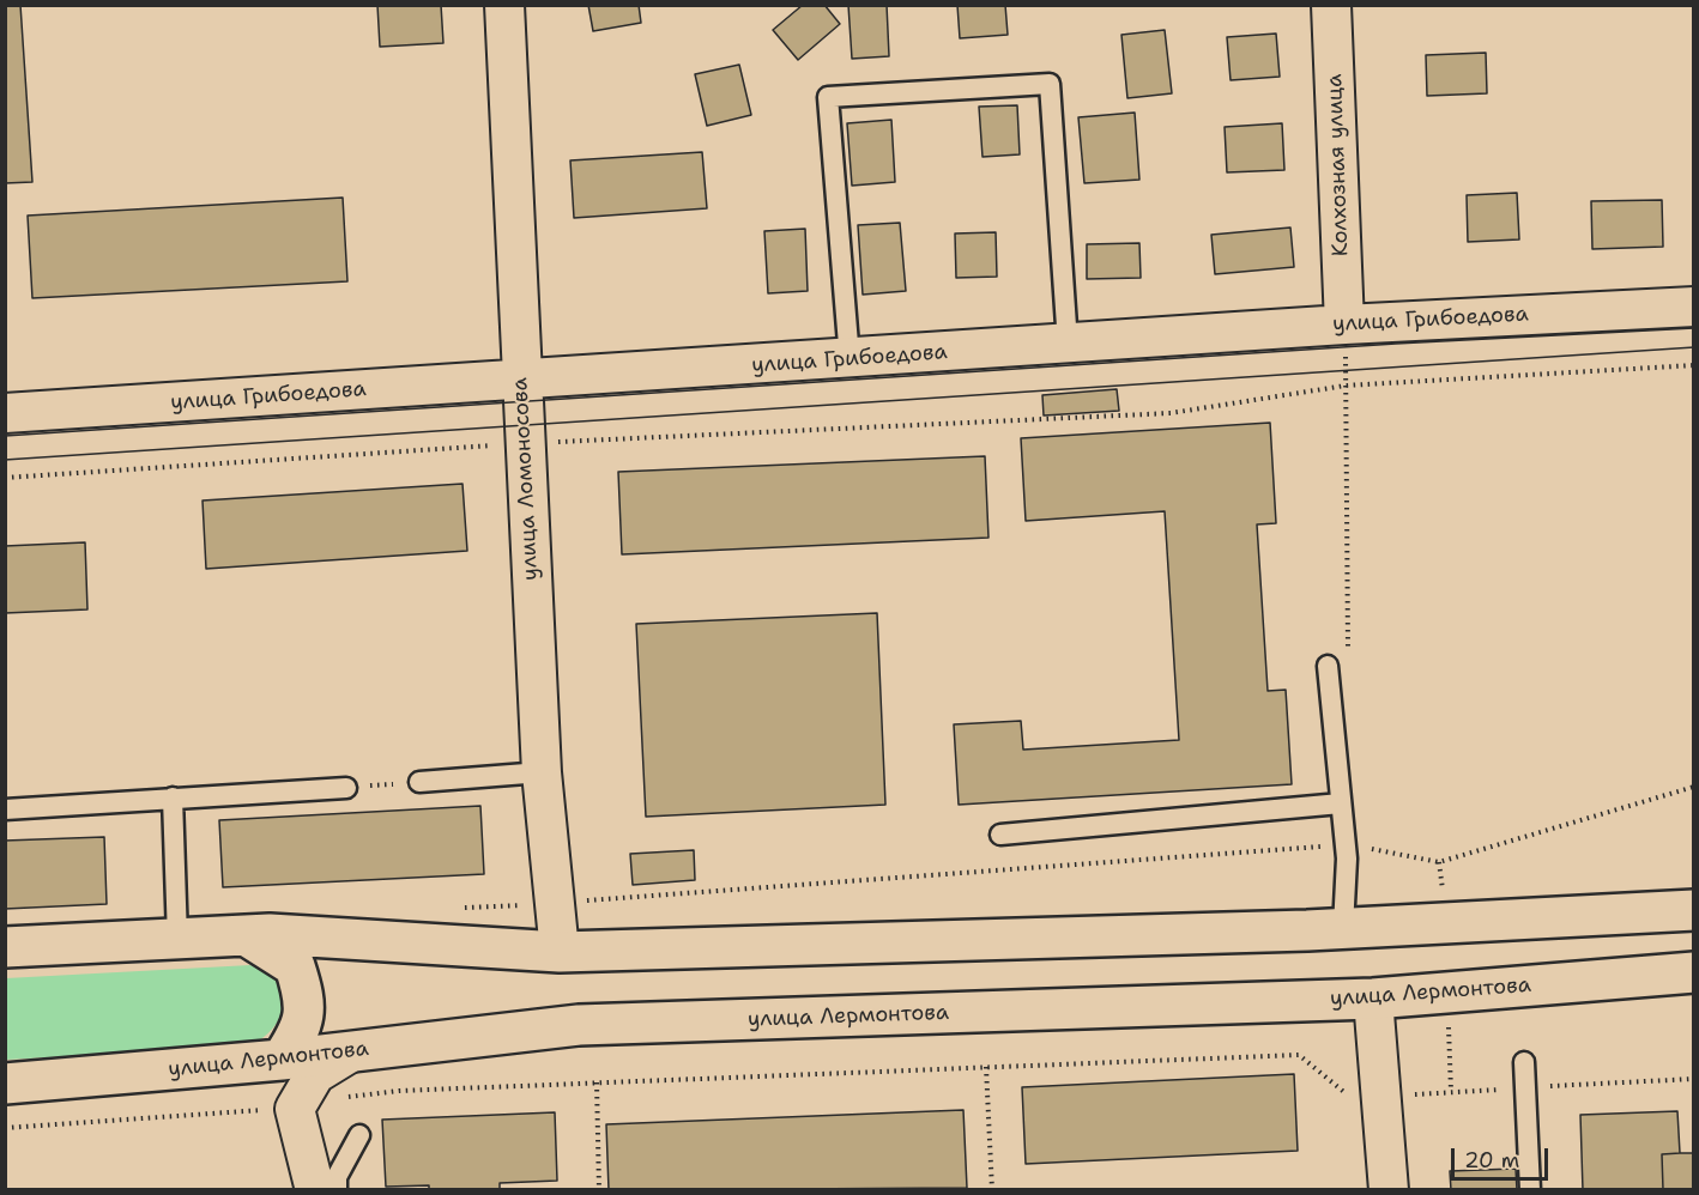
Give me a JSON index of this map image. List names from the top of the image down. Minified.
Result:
{"streets":{"main road":["улица Лермонтова"],"street":["Колхозная улица","улица Грибоедова","улица Ломоносова"]},"crossings":[["Колхозная улица","улица Грибоедова"],["улица Грибоедова","улица Ломоносова"]],"scale_bar":"20 m"}
